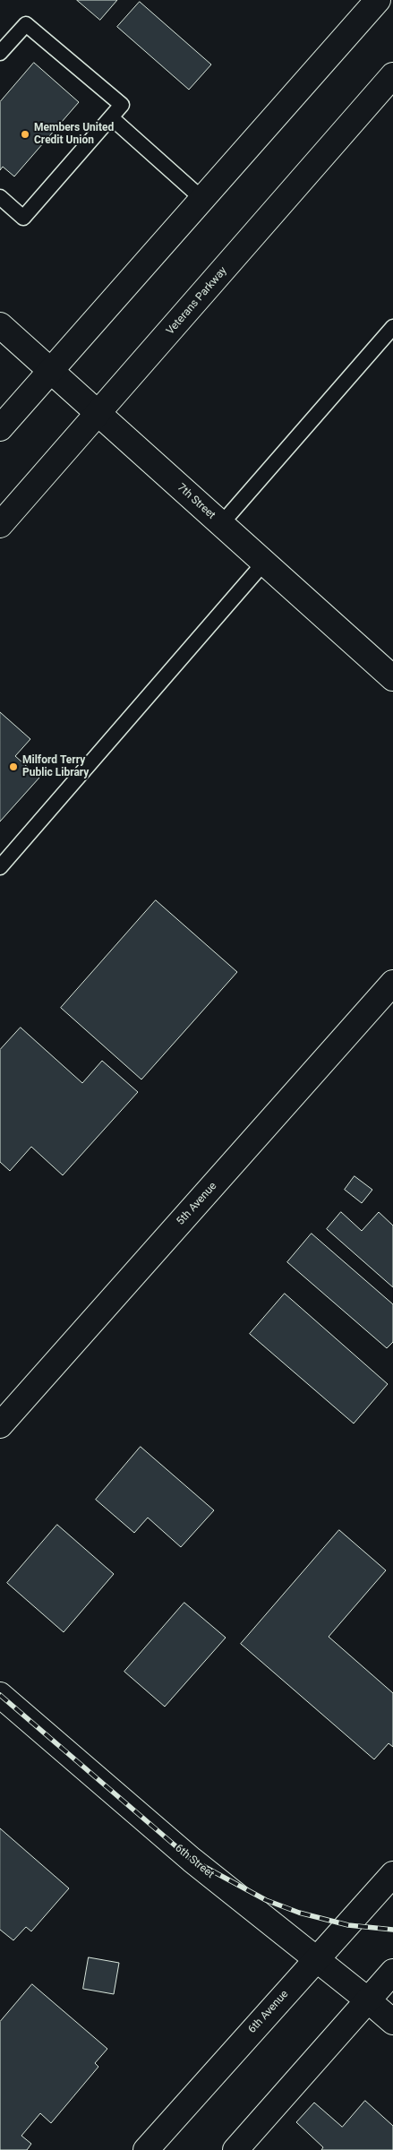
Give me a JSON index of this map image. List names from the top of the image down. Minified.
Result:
{"streets":{"main road":["Veterans Parkway","7th Street","5th Avenue","6th Street","6th Avenue"]},"crossings":[["Veterans Parkway","7th Street"],["6th Street","6th Avenue"]],"places":["Members United Credit Union","Milford Terry Public Library"]}
